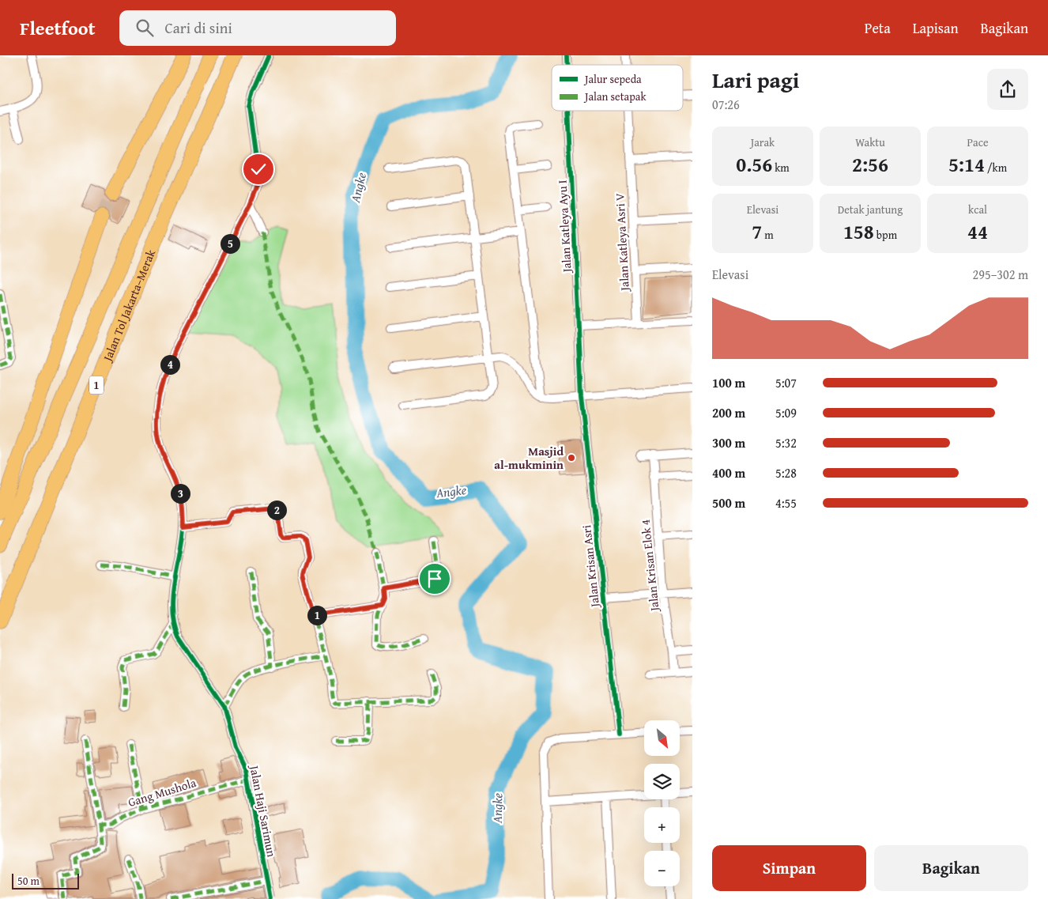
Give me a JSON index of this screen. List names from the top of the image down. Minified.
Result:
{"streets":{"highway":["Jalan Tol Jakarta–Merak","1"],"street":["Jalan Katleya Ayu I","Jalan Katleya Asri V","Jalan Krisan Elok 4","Jalan Krisan Asri","Gang Mushola","Jalan Haji Sarimun"]},"crossings":[["Jalan Katleya Ayu I","Jalan Krisan Asri"],["Gang Mushola","Jalan Haji Sarimun"]],"water":["Angke"],"places":["Masjid al-mukminin"],"legend":["Jalur sepeda","Jalan setapak"],"scale_bar":"50 m","north":"bottom right","page":{"header":"Fleetfoot","search":"Cari di sini","nav":["Peta","Lapisan","Bagikan"],"heading":["Lari pagi","07:26"],"stats":[["Jarak","0.56 km"],["Waktu","2:56"],["Pace","5:14 /km"],["Elevasi","7 m"],["Detak jantung","158 bpm"],["kcal","44"]],"pins":["5","4","3","2","1"],"chart":["Elevasi","295–302 m"],"list":[{"name":"100 m","note":"5:07"},{"name":"200 m","note":"5:09"},{"name":"300 m","note":"5:32"},{"name":"400 m","note":"5:28"},{"name":"500 m","note":"4:55"}],"map_buttons":["+","−"],"buttons":["Simpan","Bagikan"],"scale":"50 m"}}
